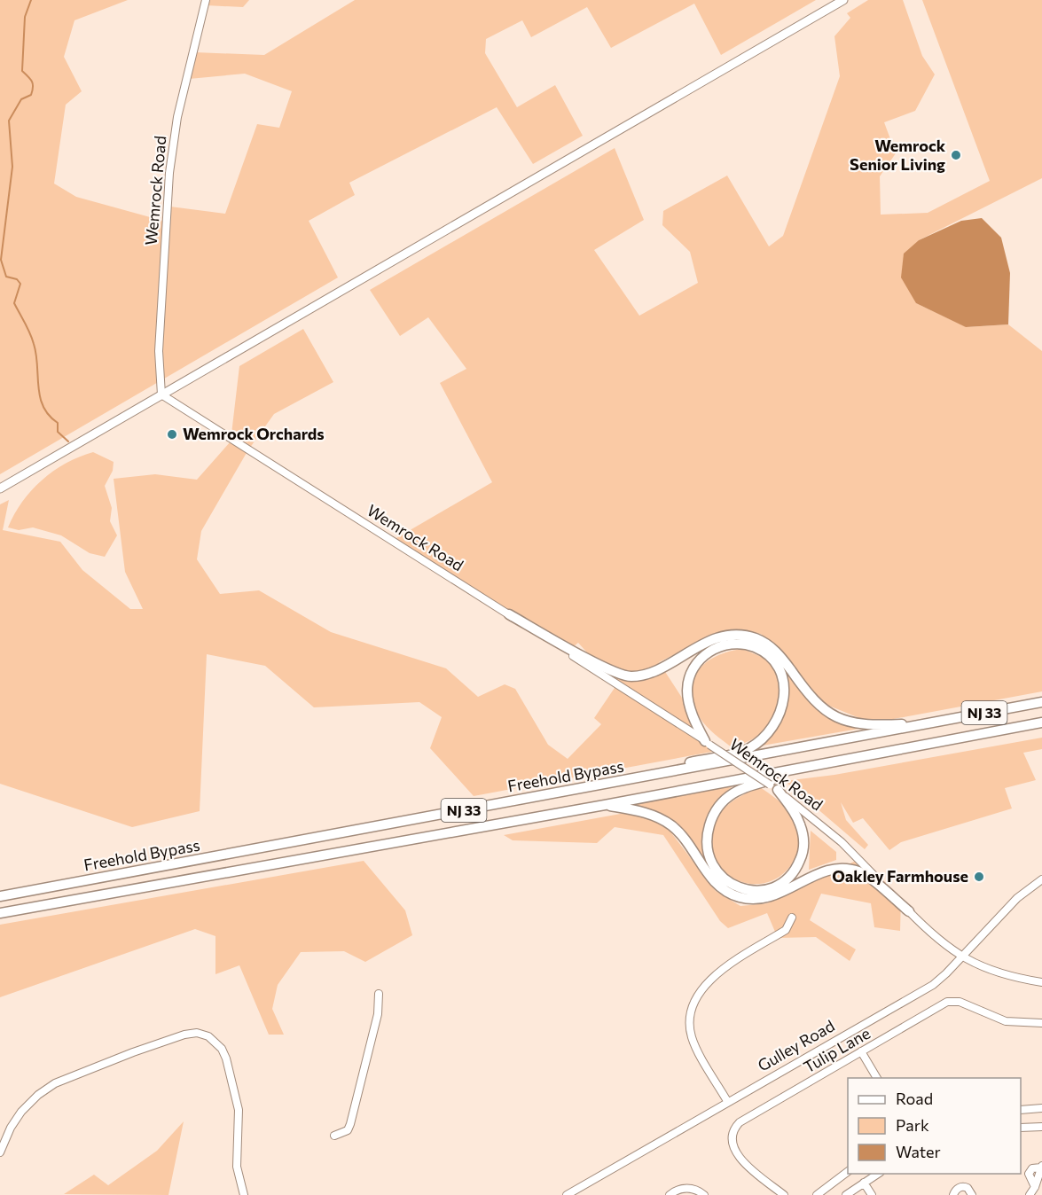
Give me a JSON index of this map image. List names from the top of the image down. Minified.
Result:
{"streets":{"highway":["NJ 33","Freehold Bypass"],"street":["Wemrock Road","Gulley Road","Tulip Lane"]},"crossings":[["Wemrock Road","Gulley Road"]],"places":["Wemrock Senior Living","Wemrock Orchards","Oakley Farmhouse"],"legend":["Road","Park","Water"]}
